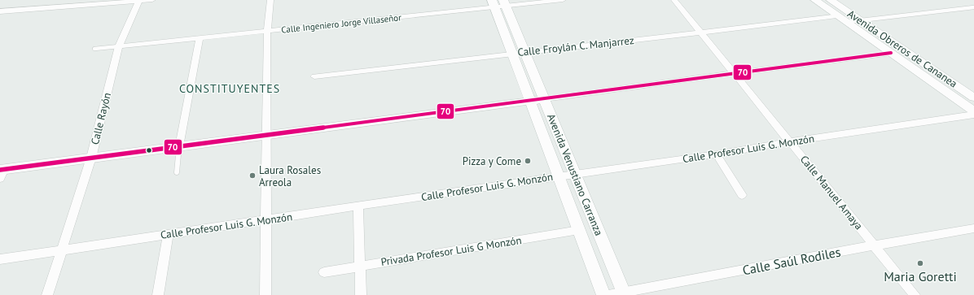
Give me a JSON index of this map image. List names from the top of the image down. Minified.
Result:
{"streets":{"street":["Calle Ingeniero Jorge Villaseñor","Calle Froylán C. Manjarrez","Avenida Obreros de Cananea","Calle Rayón","Calle Profesor Luis G. Monzón","Avenida Venustiano Carranza","Calle Manuel Amaya","Privada Profesor Luis G Monzón","Calle Saúl Rodiles"]},"crossings":[["Calle Ingeniero Jorge Villaseñor","Calle Rayón"],["Calle Ingeniero Jorge Villaseñor","Avenida Venustiano Carranza"],["Calle Froylán C. Manjarrez","Avenida Obreros de Cananea"],["Calle Froylán C. Manjarrez","Avenida Venustiano Carranza"],["Calle Froylán C. Manjarrez","Calle Manuel Amaya"],["Calle Rayón","Calle Profesor Luis G. Monzón"],["Calle Profesor Luis G. Monzón","Avenida Venustiano Carranza"],["Calle Profesor Luis G. Monzón","Calle Manuel Amaya"],["Avenida Venustiano Carranza","Privada Profesor Luis G Monzón"],["Avenida Venustiano Carranza","Calle Saúl Rodiles"],["Calle Manuel Amaya","Calle Saúl Rodiles"]],"districts":["CONSTITUYENTES"],"places":["Pizza y Come","Laura Rosales Arreola","Maria Goretti"],"lines":["transit line 70"]}
